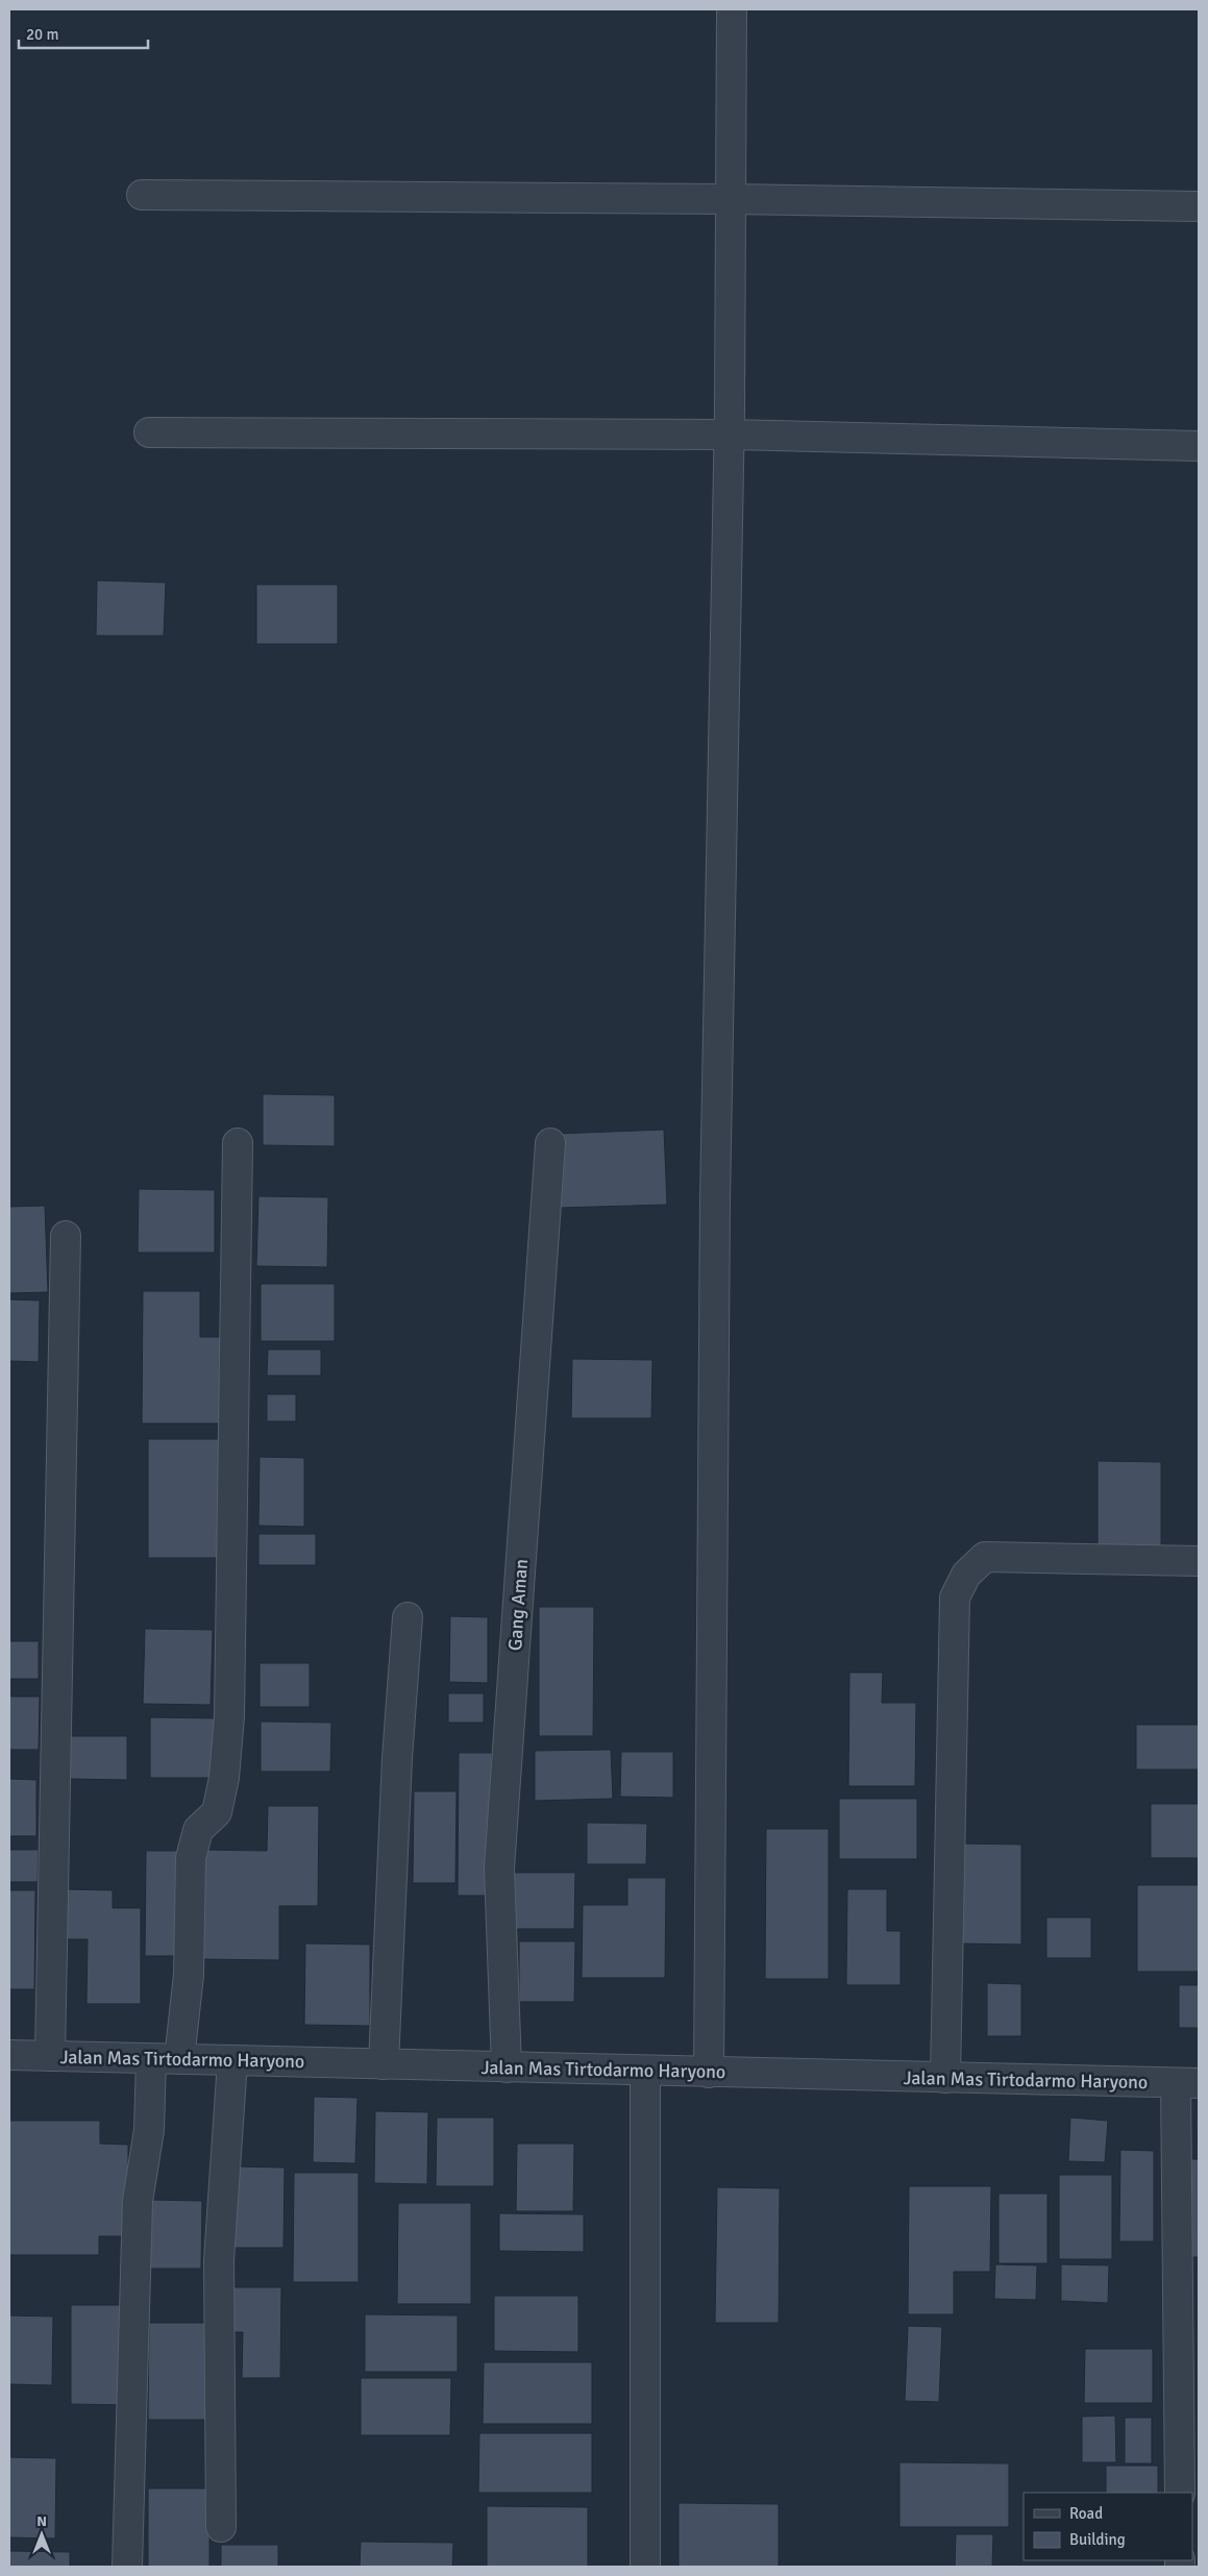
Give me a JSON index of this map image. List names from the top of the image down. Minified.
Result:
{"streets":{"street":["Gang Aman","Jalan Mas Tirtodarmo Haryono"]},"crossings":[["Gang Aman","Jalan Mas Tirtodarmo Haryono"]],"legend":["Road","Building"],"scale_bar":"20 m","north":"top"}
